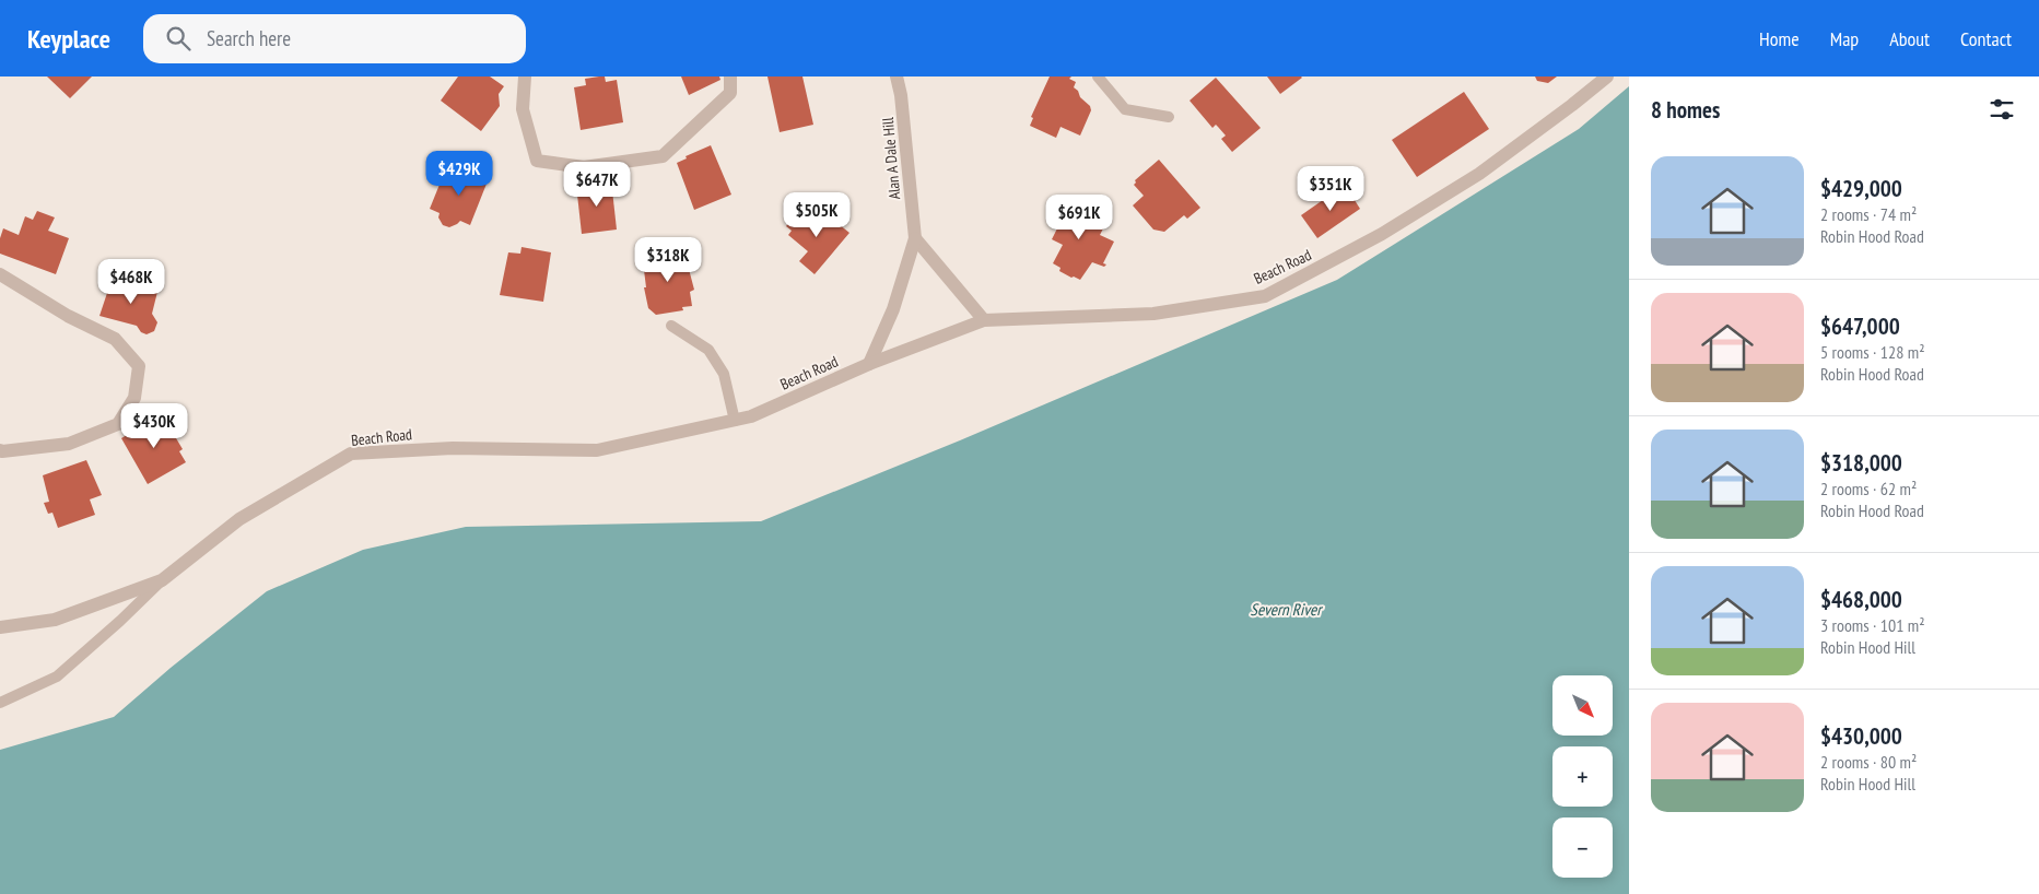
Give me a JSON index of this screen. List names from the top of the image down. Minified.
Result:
{"streets":{"street":["Alan A Dale Hill","Beach Road"]},"crossings":[["Alan A Dale Hill","Beach Road"]],"water":["Severn River"],"north":"bottom right","page":{"header":"Keyplace","search":"Search here","nav":["Home","Map","About","Contact"],"heading":"8 homes","list":[{"name":"$429,000","note":"2 rooms · 74 m² · Robin Hood Road"},{"name":"$647,000","note":"5 rooms · 128 m² · Robin Hood Road"},{"name":"$318,000","note":"2 rooms · 62 m² · Robin Hood Road"},{"name":"$468,000","note":"3 rooms · 101 m² · Robin Hood Hill"},{"name":"$430,000","note":"2 rooms · 80 m² · Robin Hood Hill"}],"price":["$429K","$647K","$351K","$505K","$691K","$318K","$468K","$430K"],"map_buttons":["+","−"]}}
